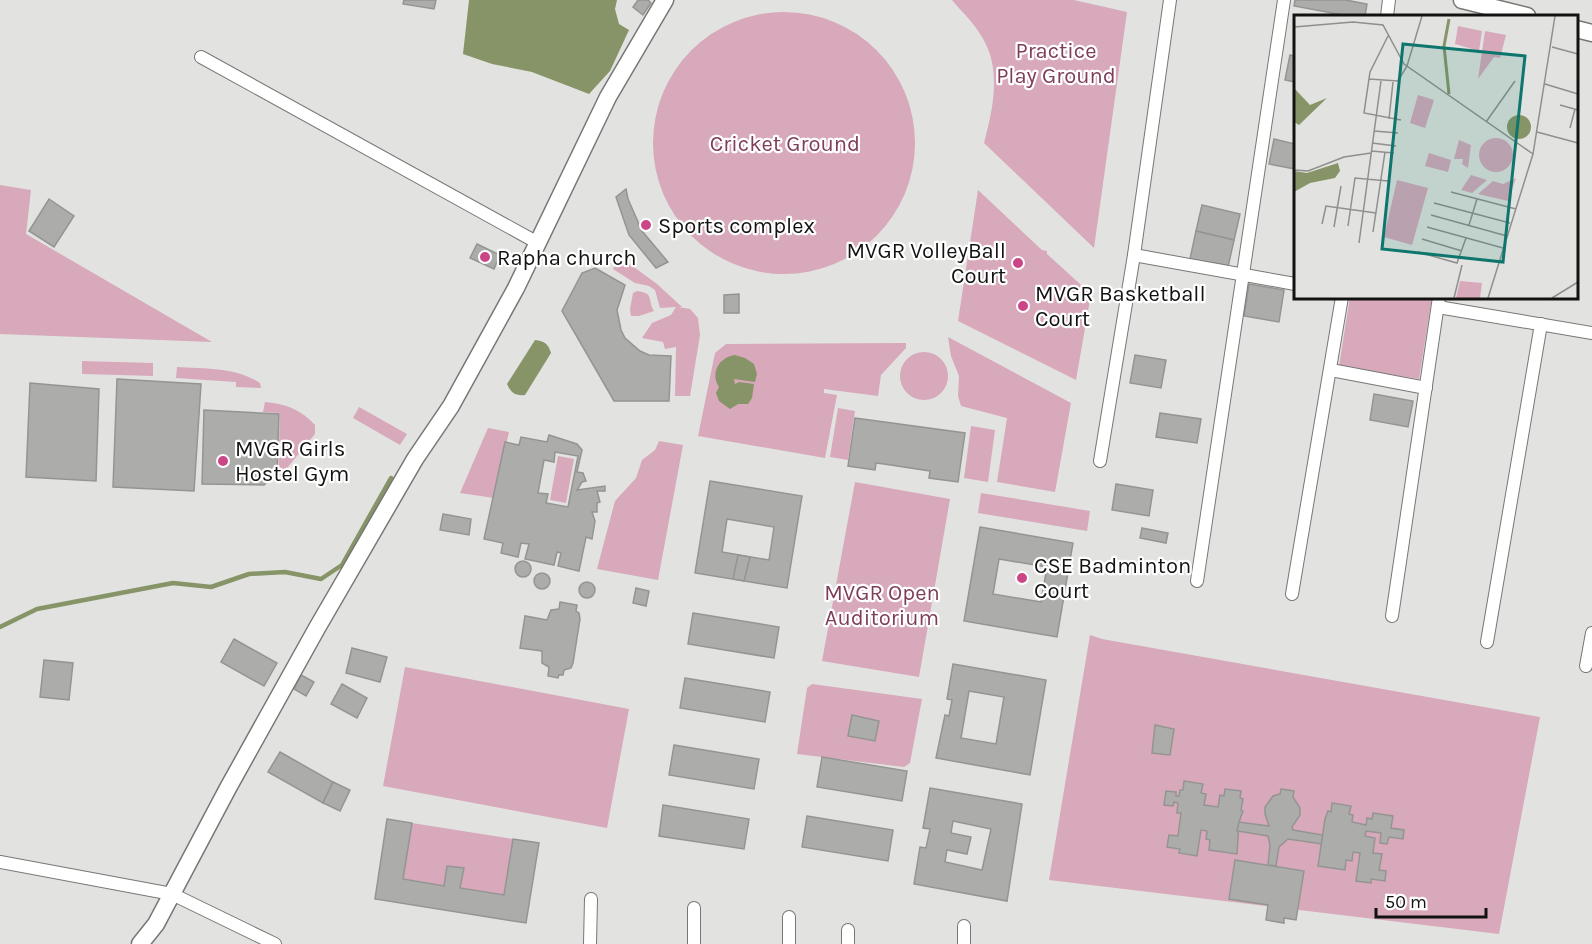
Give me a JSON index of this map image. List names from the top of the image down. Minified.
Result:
{"parks":["Practice Play Ground","Cricket Ground","MVGR Open Auditorium"],"places":["Sports complex","Rapha church","MVGR VolleyBall Court","MVGR Basketball Court","MVGR Girls Hostel Gym","CSE Badminton Court"],"scale_bar":"50 m"}
